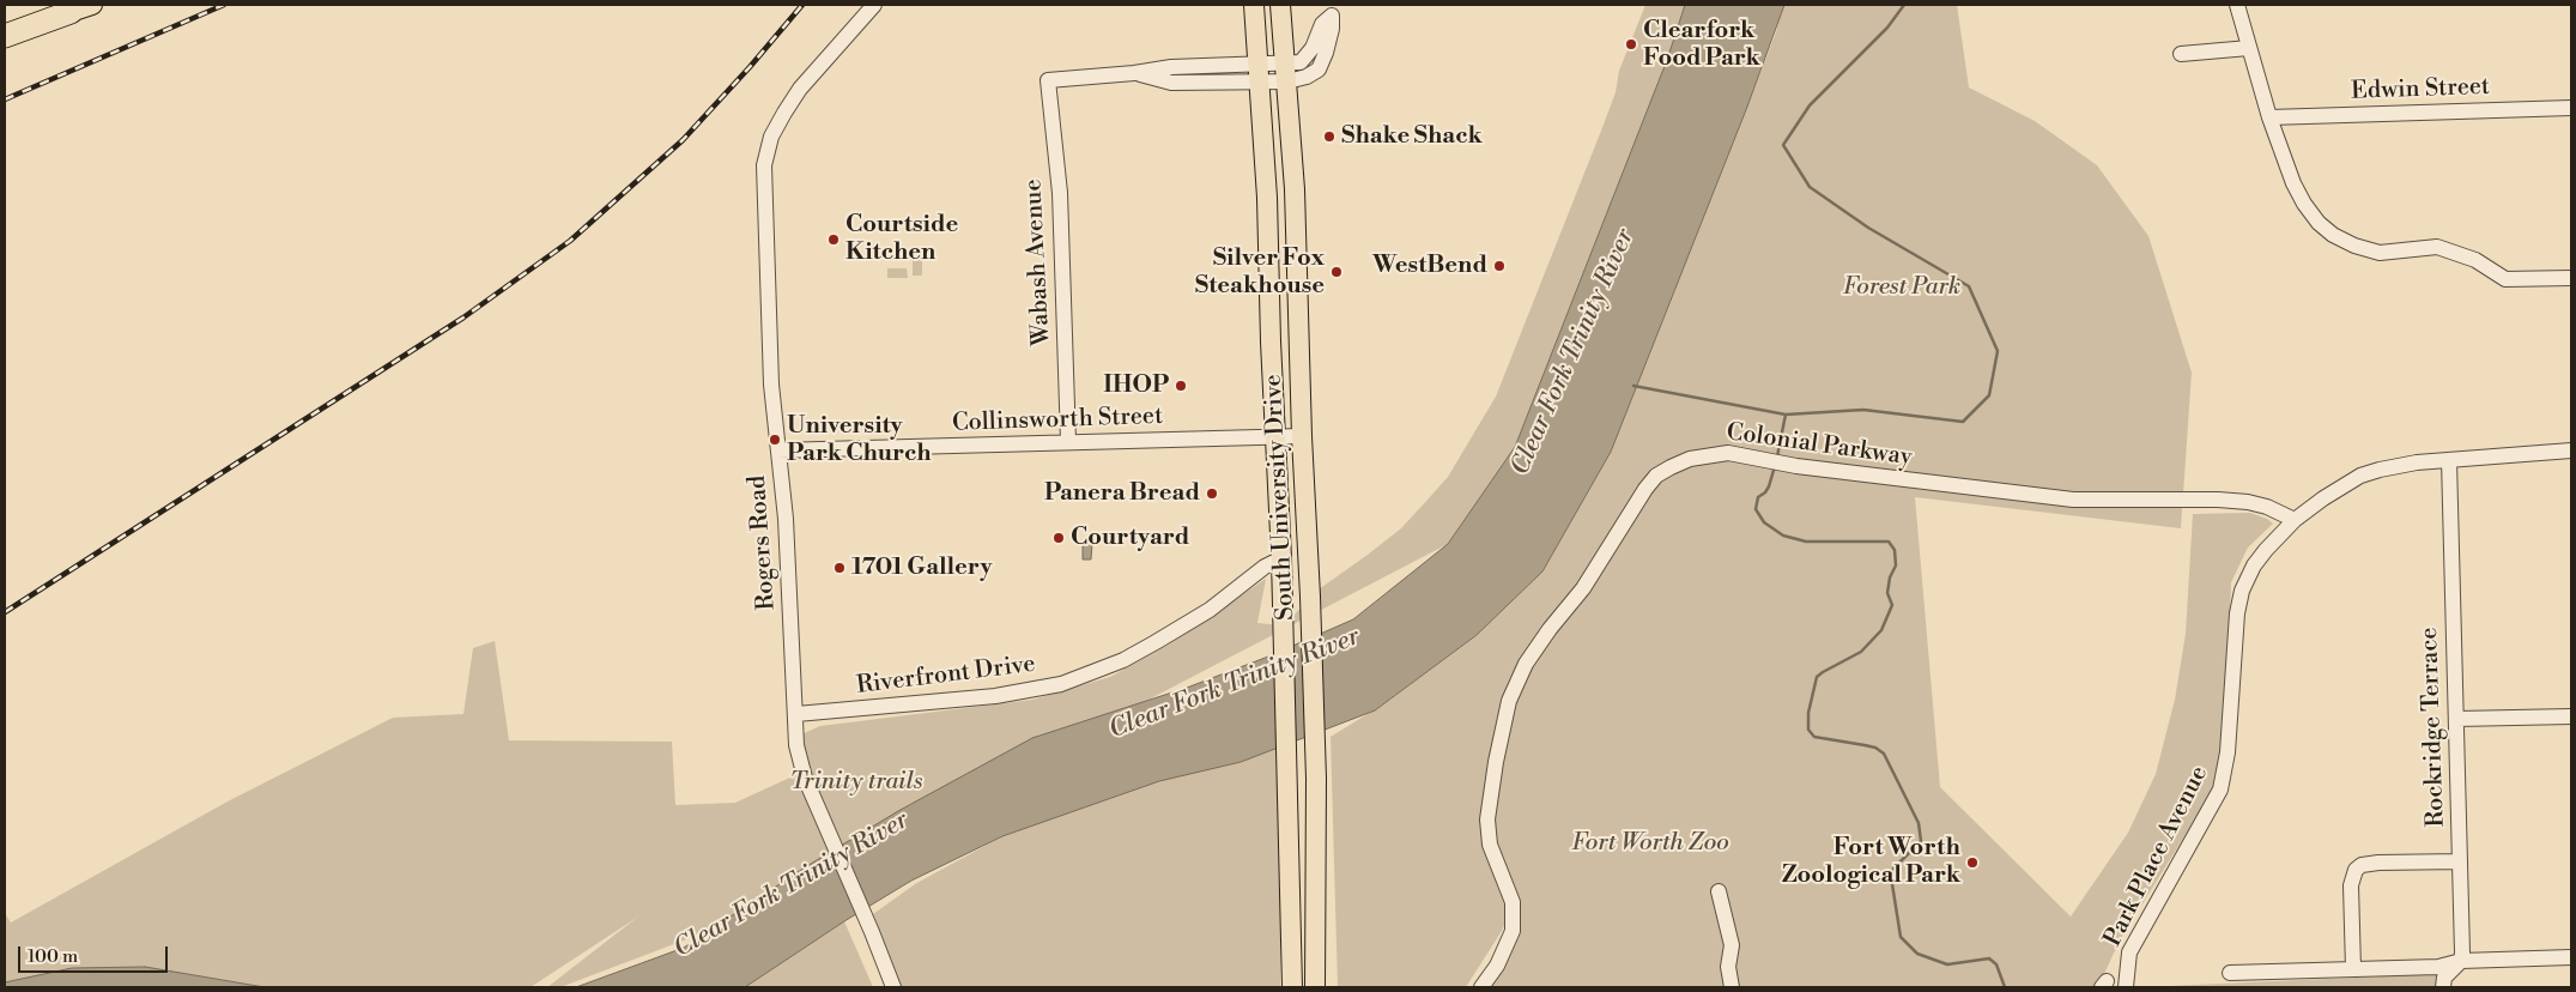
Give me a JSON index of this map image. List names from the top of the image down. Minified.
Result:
{"streets":{"main road":["South University Drive"],"street":["Edwin Street","Wabash Avenue","Collinsworth Street","Colonial Parkway","Rogers Road","Riverfront Drive","Rockridge Terrace","Park Place Avenue"]},"crossings":[["Wabash Avenue","Collinsworth Street"],["Wabash Avenue","South University Drive"],["Collinsworth Street","South University Drive"],["Collinsworth Street","Rogers Road"],["Colonial Parkway","Park Place Avenue"],["South University Drive","Riverfront Drive"],["Rogers Road","Riverfront Drive"],["Rockridge Terrace","Park Place Avenue"]],"water":["Clear Fork Trinity River"],"parks":["Forest Park","Trinity trails","Fort Worth Zoo"],"places":["Clearfork Food Park","Shake Shack","Courtside Kitchen","WestBend","Silver Fox Steakhouse","IHOP","University Park Church","Panera Bread","Courtyard","1701 Gallery","Fort Worth Zoological Park"],"scale_bar":"100 m"}
